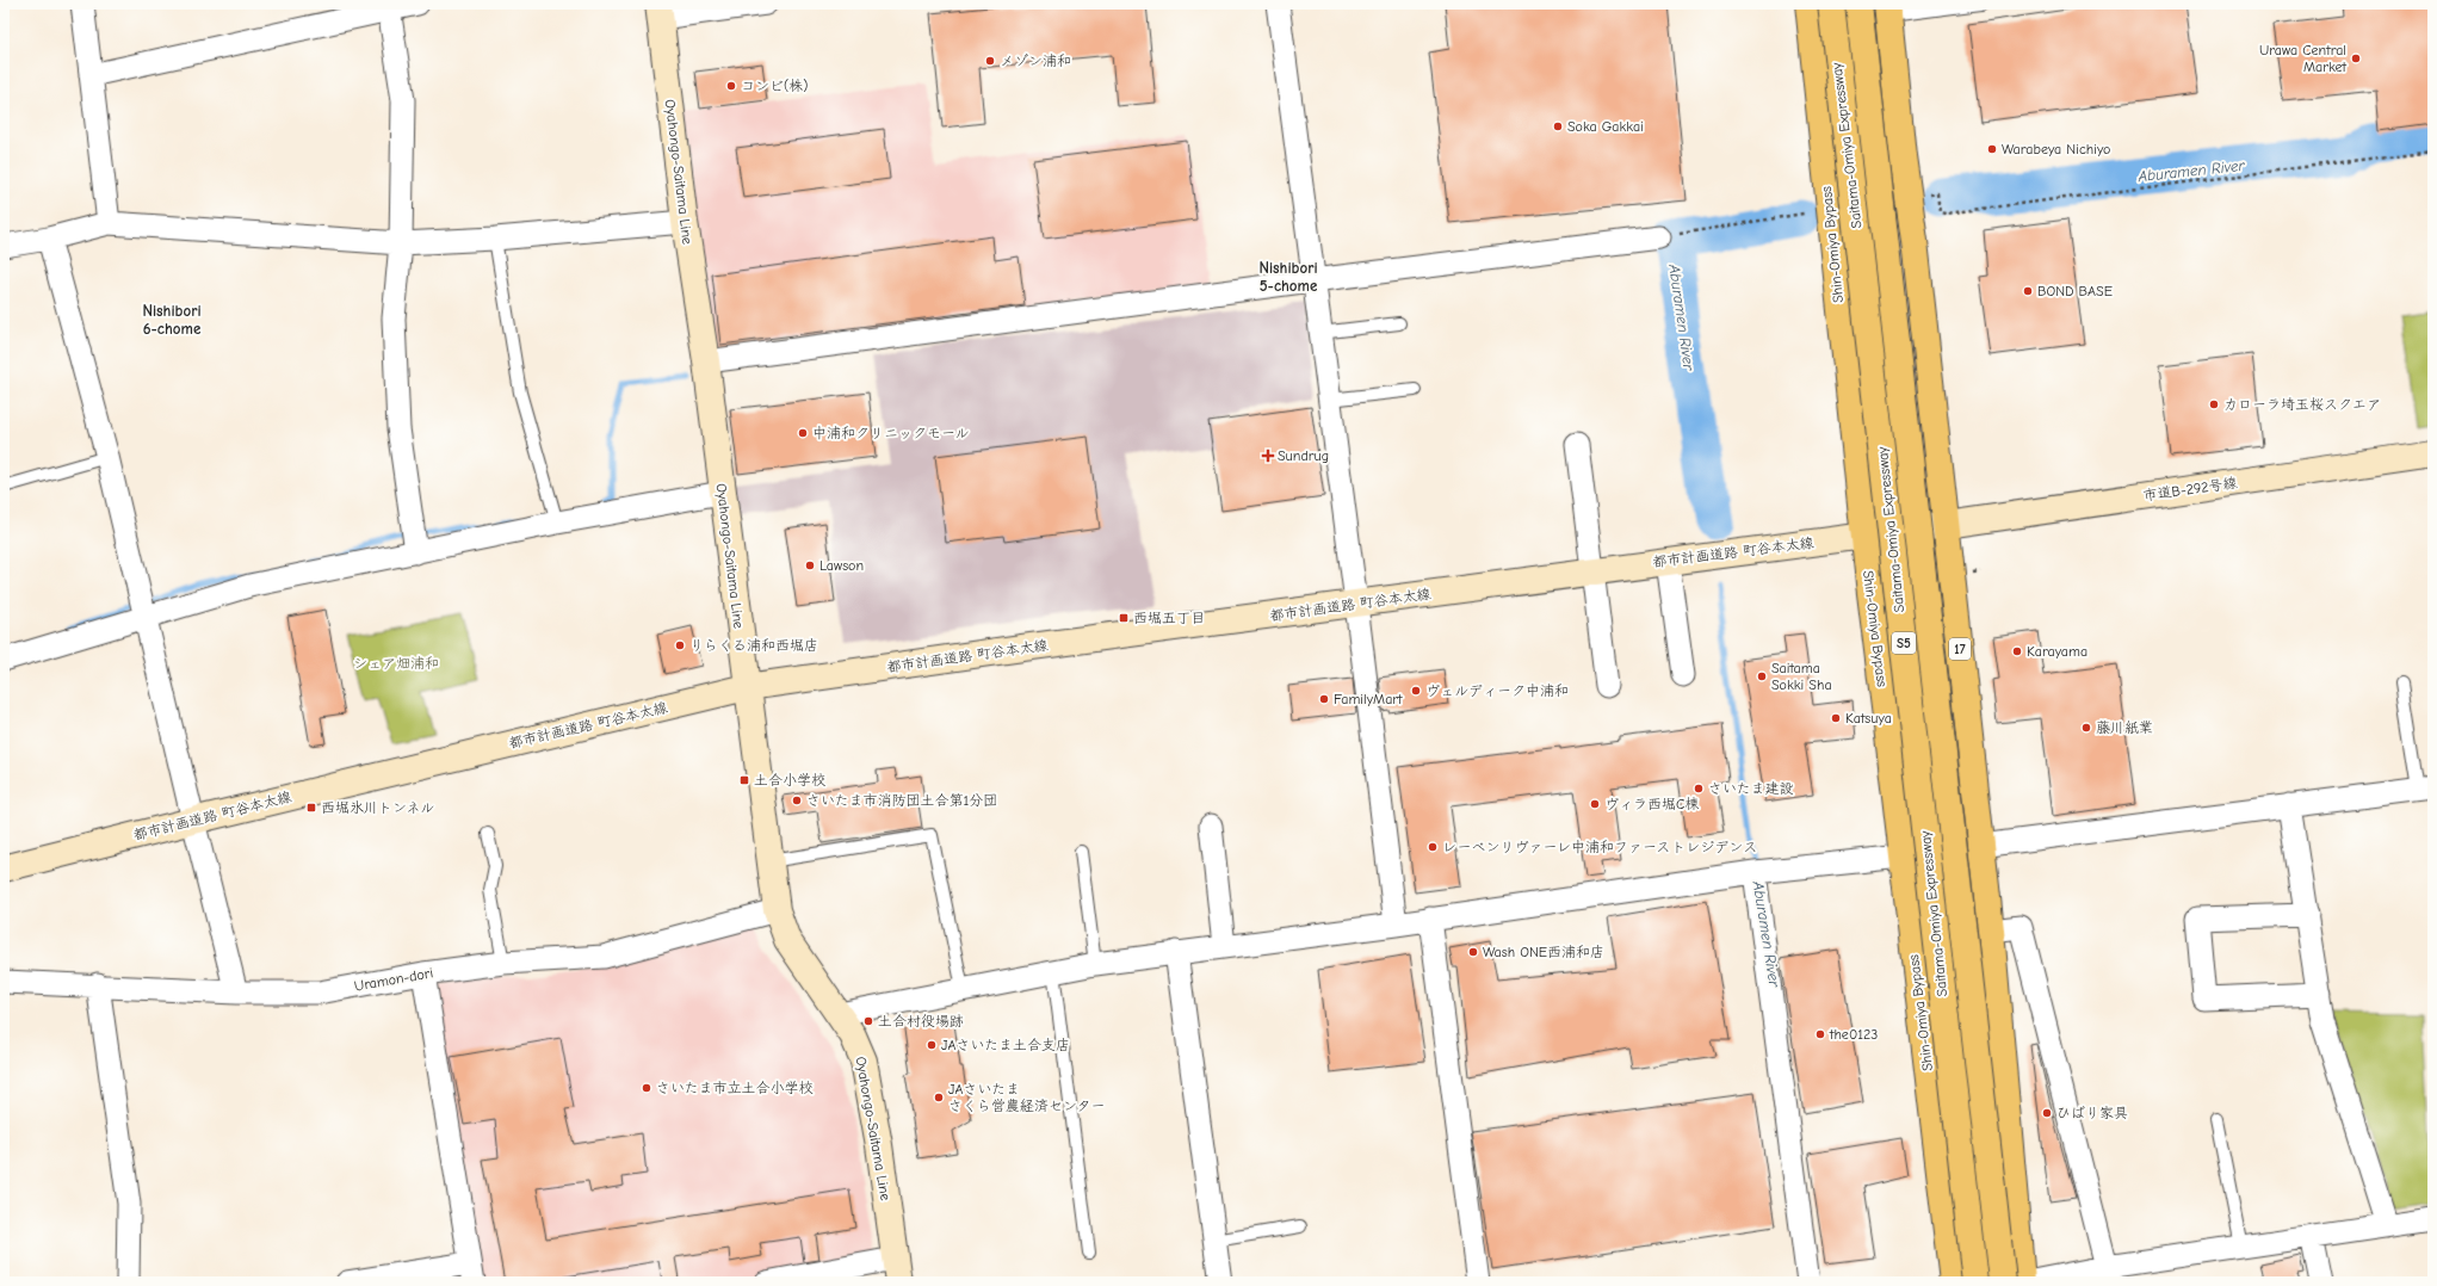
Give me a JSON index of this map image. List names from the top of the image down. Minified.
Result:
{"streets":{"highway":["Saitama-Omiya Expressway","Shin-Omiya Bypass","S5","17"],"street":["Oyahongo-Saitama Line","市道B-292号線","都市計画道路 町谷本太線","Uramon-dori"]},"crossings":[["Oyahongo-Saitama Line","都市計画道路 町谷本太線"],["Oyahongo-Saitama Line","Uramon-dori"],["Shin-Omiya Bypass","都市計画道路 町谷本太線"],["市道B-292号線","都市計画道路 町谷本太線"],["市道B-292号線","17"],["都市計画道路 町谷本太線","17"]],"districts":["Nishibori 5-chome","Nishibori 6-chome"],"water":["Aburamen River"],"parks":["シェア畑浦和"],"places":{"other":["Urawa Central Market","メゾン浦和","コンビ(株)","Soka Gakkai","Warabeya Nichiyo","BOND BASE","カローラ埼玉桜スクエア","中浦和クリニックモール","Lawson","りらくる浦和西堀店","Karayama","Saitama Sokki Sha","ヴェルディーク中浦和","FamilyMart","Katsuya","藤川紙業","さいたま建設","さいたま市消防団土合第1分団","ヴィラ西堀C棟","レーベンリヴァーレ中浦和ファーストレジデンス","Wash ONE西浦和店","土合村役場跡","the0123","JAさいたま土合支店","さいたま市立土合小学校","JAさいたま さくら営農経済センター","ひばり家具"],"health":["Sundrug"],"transit":["西堀五丁目","土合小学校","西堀氷川トンネル"]}}
